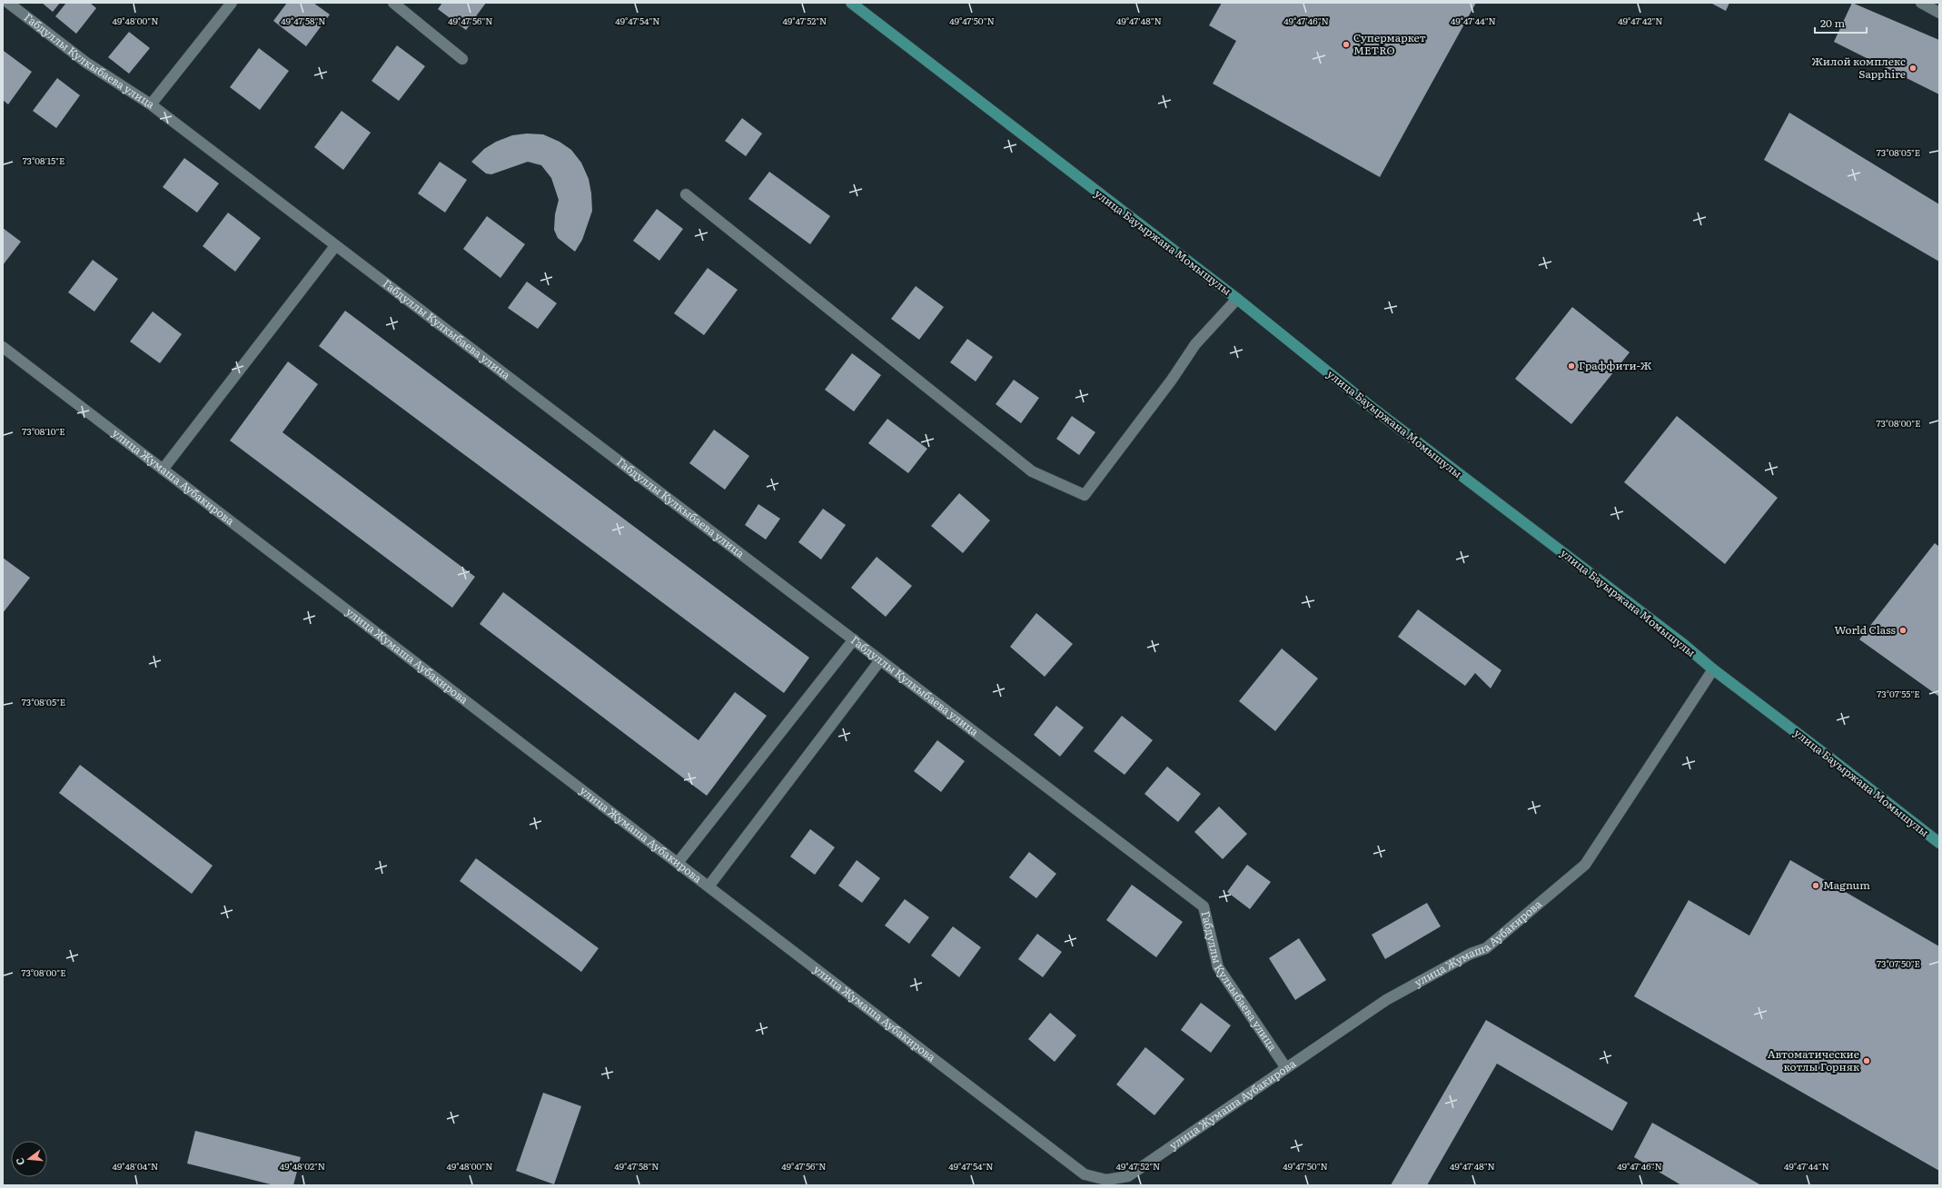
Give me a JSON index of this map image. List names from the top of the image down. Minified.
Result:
{"streets":{"main road":["улица Бауыржана Момышулы"],"street":["Габдуллы Кулкыбаева улица","улица Жумаша Аубакирова"]},"crossings":[["Габдуллы Кулкыбаева улица","улица Жумаша Аубакирова"],["улица Бауыржана Момышулы","улица Жумаша Аубакирова"]],"places":["Супермаркет METRO","Жилой комплекс Sapphire","Граффити-Ж","World Class","Magnum","Автоматические котлы Горняк"],"scale_bar":"20 m","north":"left","coordinates":["49°48'00\"N","49°47'58\"N","49°47'56\"N","49°47'54\"N","49°47'52\"N","49°47'50\"N","49°47'48\"N","49°47'46\"N","49°47'44\"N","49°47'42\"N","73°08'05\"E","73°08'15\"E","73°08'00\"E","73°08'10\"E","73°07'55\"E","73°07'50\"E","49°48'04\"N","49°48'02\"N"]}
